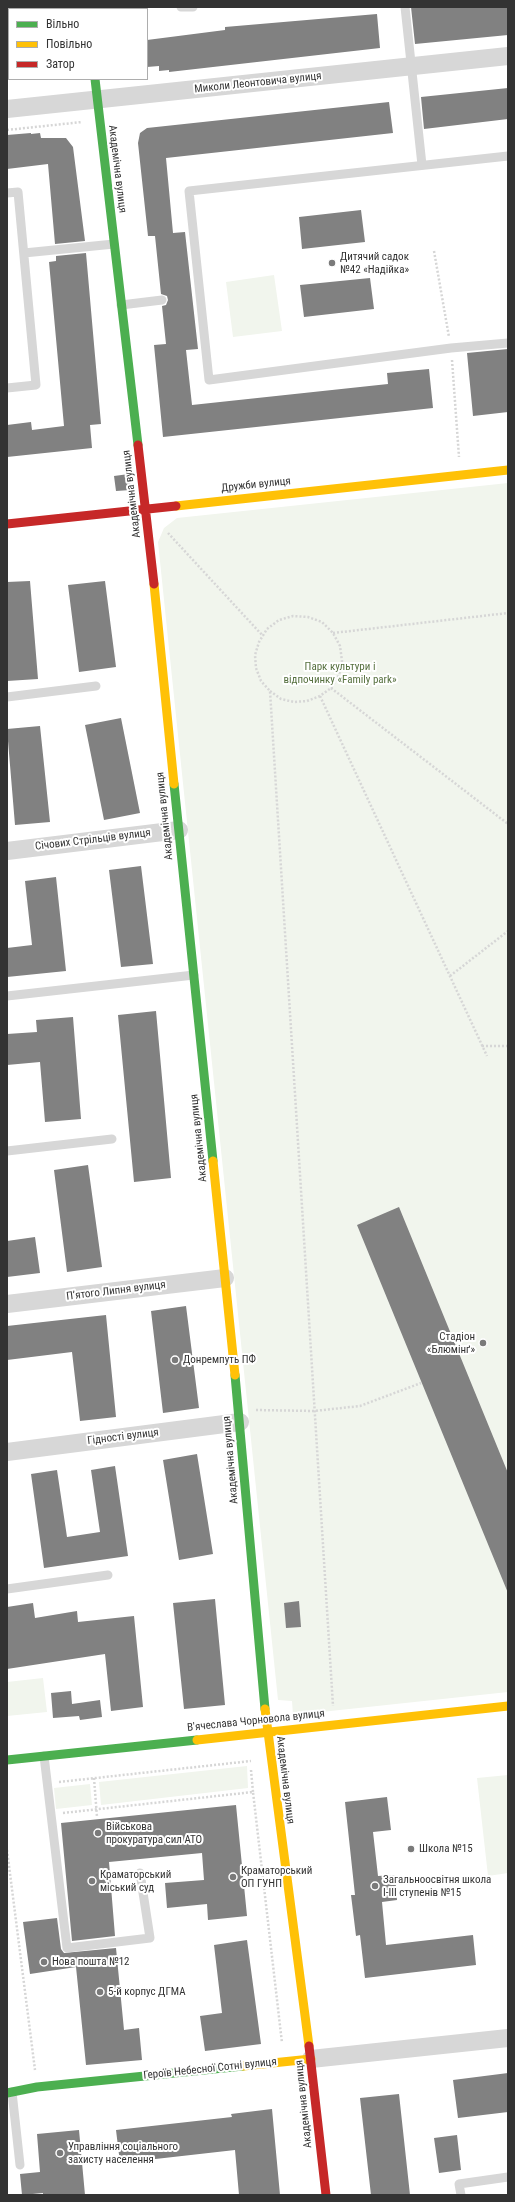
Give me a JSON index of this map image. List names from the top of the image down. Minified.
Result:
{"streets":{"street":["Миколи Леонтовича вулиця","Академічна вулиця","Дружби вулиця","Січових Стрільців вулиця","П’ятого Липня вулиця","Гідності вулиця","В'ячеслава Чорновола вулиця","Героїв Небесної Сотні вулиця"]},"crossings":[["Миколи Леонтовича вулиця","Академічна вулиця"],["Академічна вулиця","Дружби вулиця"],["Академічна вулиця","Січових Стрільців вулиця"],["Академічна вулиця","П’ятого Липня вулиця"],["Академічна вулиця","Гідності вулиця"],["Академічна вулиця","В'ячеслава Чорновола вулиця"],["Академічна вулиця","Героїв Небесної Сотні вулиця"]],"parks":["Парк культури і відпочинку «Family park»"],"places":["Дитячий садок №42 «Надійка»","Стадіон «Блюмінґ»","Донремпуть ПФ","Військова прокуратура сил АТО","Школа №15","Краматорський ОП ГУНП","Краматорський міський суд","Загальноосвітня школа І-ІІІ ступенів №15","Нова пошта №12","5-й корпус ДГМА","Управління соціального захисту населення"],"legend":["Вільно","Повільно","Затор"]}
